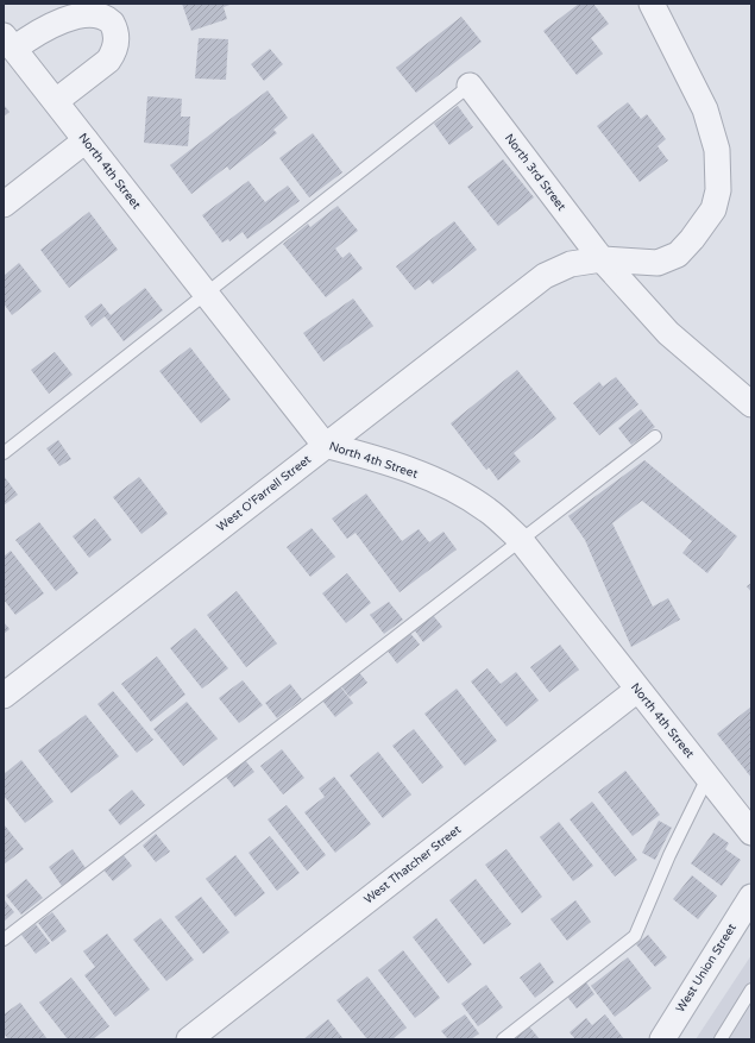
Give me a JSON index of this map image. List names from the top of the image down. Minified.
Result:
{"streets":{"street":["North 4th Street","North 3rd Street","West O'Farrell Street","West Thatcher Street","West Union Street"]},"crossings":[["North 4th Street","West O'Farrell Street"],["North 4th Street","West Thatcher Street"],["North 3rd Street","West O'Farrell Street"]]}
